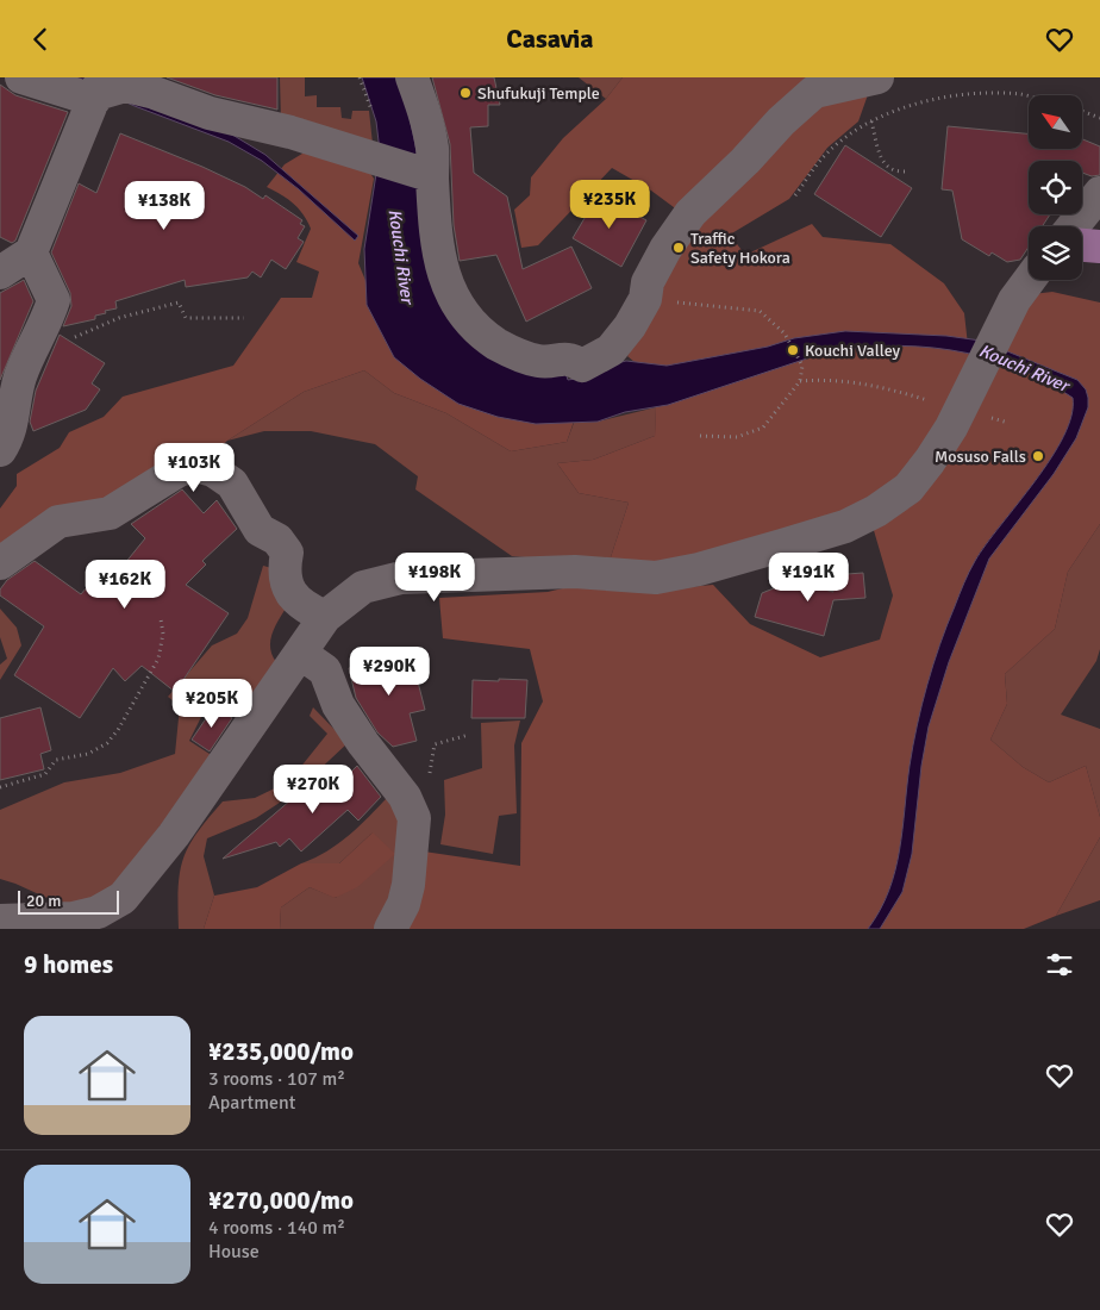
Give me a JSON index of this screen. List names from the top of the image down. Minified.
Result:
{"water":["Kouchi River"],"places":["Shufukuji Temple","Traffic Safety Hokora","Kouchi Valley","Mosuso Falls"],"scale_bar":"20 m","north":"top left","page":{"header":"Casavia","price":["¥235K","¥138K","¥103K","¥198K","¥191K","¥162K","¥290K","¥205K","¥270K"],"scale":"20 m","heading":"9 homes","list":[{"name":"¥235,000/mo","note":"3 rooms · 107 m² · Apartment"},{"name":"¥270,000/mo","note":"4 rooms · 140 m² · House"}]}}
